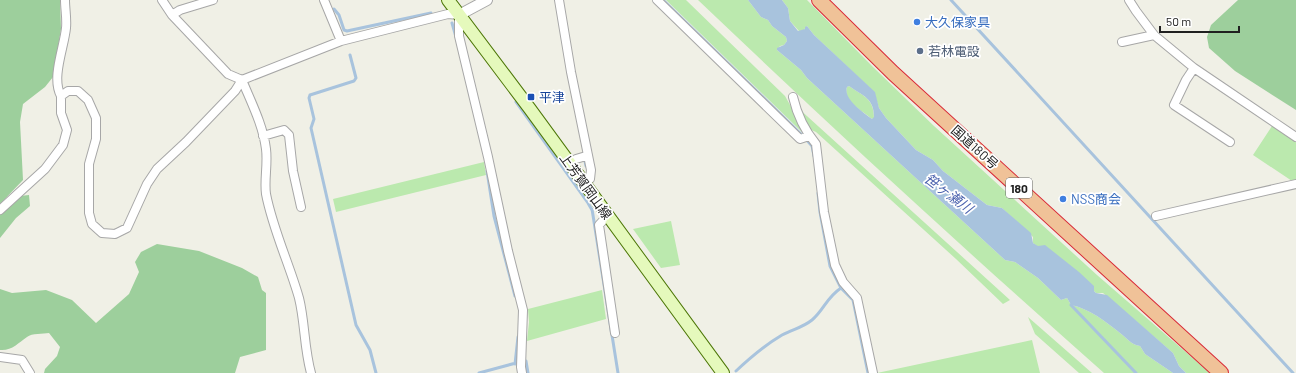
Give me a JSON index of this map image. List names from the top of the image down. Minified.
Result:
{"streets":{"highway":["国道180号","180"],"main road":["上芳賀岡山線"]},"water":["笹ヶ瀬川"],"places":{"other":["大久保家具","若林電設","NSS商会"],"transit":["平津"]},"scale_bar":"50 m"}
